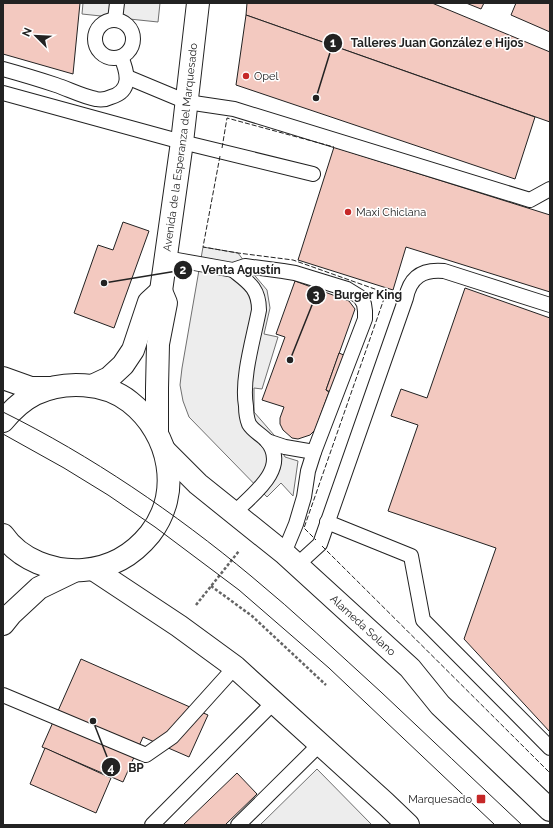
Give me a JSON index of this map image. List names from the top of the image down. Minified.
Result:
{"streets":{"main road":["Avenida de la Esperanza del Marquesado","Alameda Solano"]},"places":{"other":["Opel","Talleres Juan González e Hijos","Maxi Chiclana","Venta Agustín","Burger King","BP"],"transit":["Marquesado"]},"north":"top left"}
